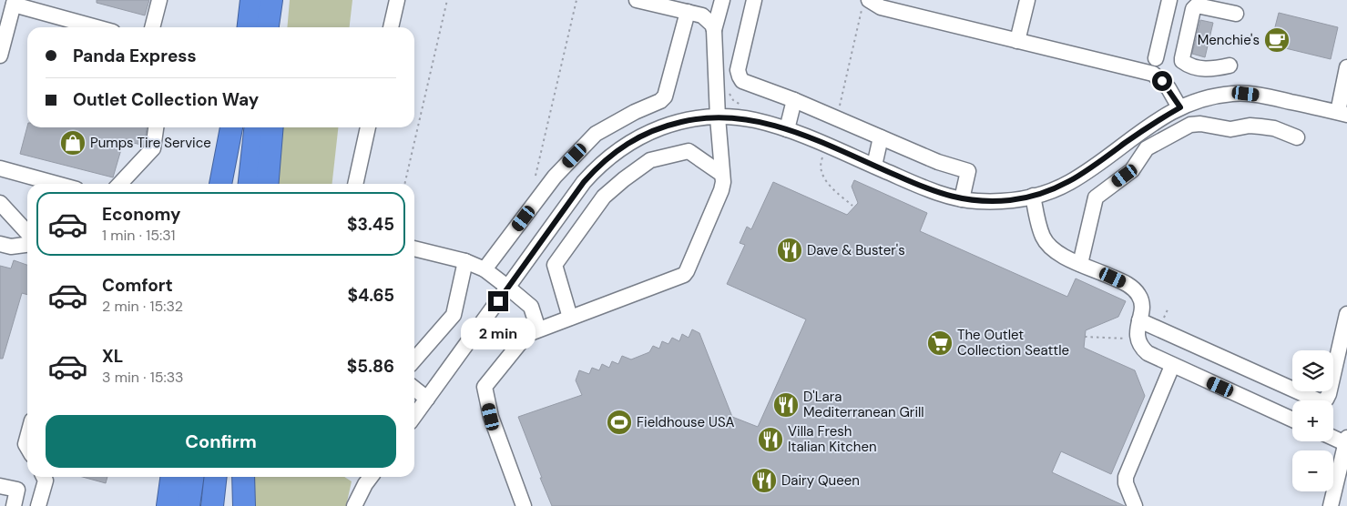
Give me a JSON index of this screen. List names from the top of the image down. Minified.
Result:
{"places":{"cafe":["Menchie's"],"shop":["Pumps Tire Service"],"restaurant":["Dave & Buster's","D'Lara Mediterranean Grill","Villa Fresh Italian Kitchen","Dairy Queen"],"supermarket":["The Outlet Collection Seattle"],"sports":["Fieldhouse USA"]},"page":{"banner":["Panda Express","Outlet Collection Way"],"list":[{"name":"Economy","note":"1 min · 15:31","value":"$3.45"},{"name":"Comfort","note":"2 min · 15:32","value":"$4.65"},{"name":"XL","note":"3 min · 15:33","value":"$5.86"}],"bubble":"2 min","map_buttons":["+","−"],"buttons":"Confirm"}}
